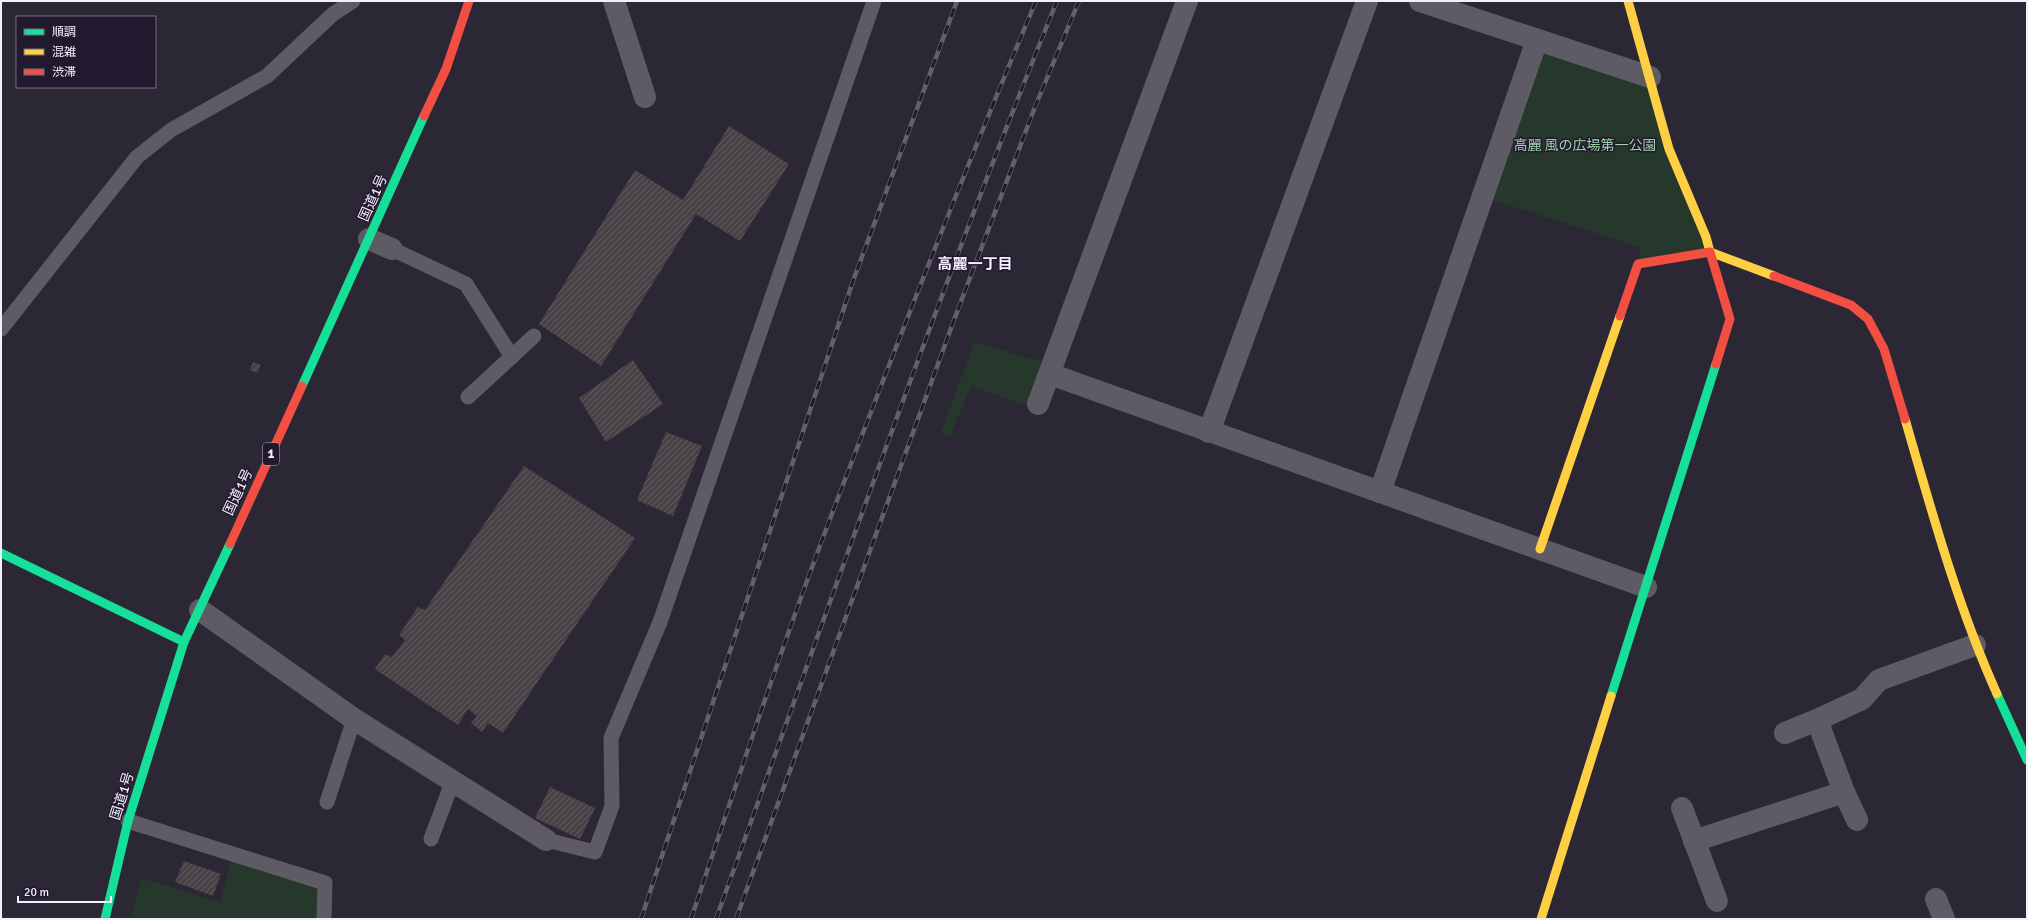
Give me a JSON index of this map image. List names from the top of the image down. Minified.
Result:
{"streets":{"main road":["国道1号","1"]},"districts":["高麗一丁目"],"parks":["高麗 風の広場第一公園"],"legend":["順調","混雑","渋滞"],"scale_bar":"20 m"}
